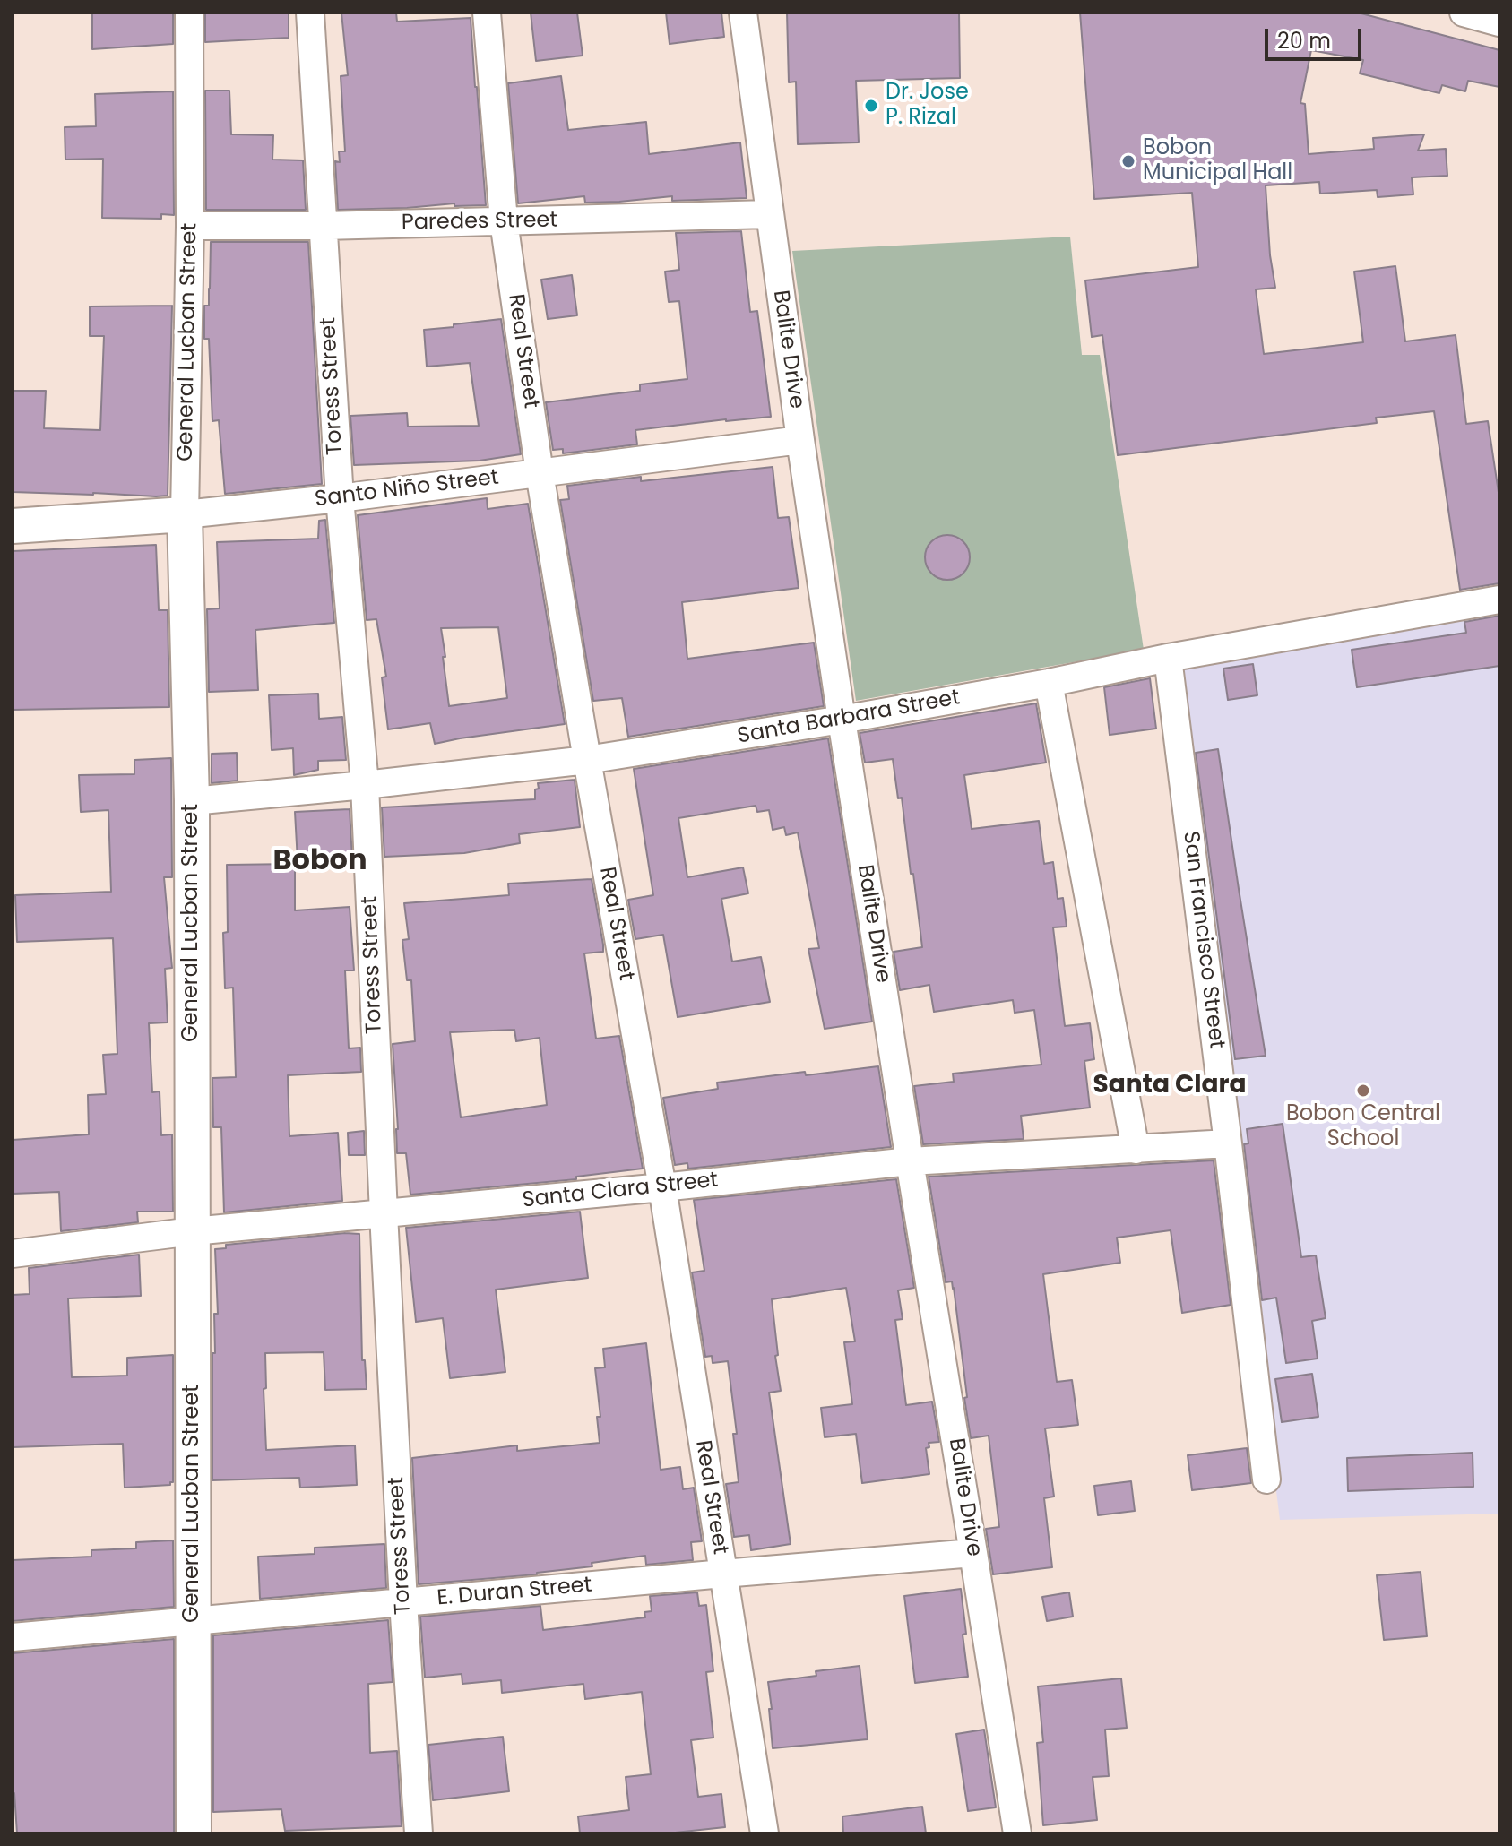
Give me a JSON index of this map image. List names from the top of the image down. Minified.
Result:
{"streets":{"street":["Paredes Street","General Lucban Street","Balite Drive","Real Street","Toress Street","Santo Niño Street","Santa Barbara Street","San Francisco Street","Santa Clara Street","E. Duran Street"]},"crossings":[["Paredes Street","General Lucban Street"],["Paredes Street","Balite Drive"],["Paredes Street","Real Street"],["Paredes Street","Toress Street"],["General Lucban Street","Santo Niño Street"],["General Lucban Street","Santa Barbara Street"],["General Lucban Street","Santa Clara Street"],["General Lucban Street","E. Duran Street"],["Balite Drive","Santo Niño Street"],["Balite Drive","Santa Barbara Street"],["Balite Drive","Santa Clara Street"],["Balite Drive","E. Duran Street"],["Real Street","Santo Niño Street"],["Real Street","Santa Barbara Street"],["Real Street","Santa Clara Street"],["Real Street","E. Duran Street"],["Toress Street","Santo Niño Street"],["Toress Street","Santa Barbara Street"],["Toress Street","Santa Clara Street"],["Toress Street","E. Duran Street"],["Santa Barbara Street","San Francisco Street"],["San Francisco Street","Santa Clara Street"]],"districts":["Bobon","Santa Clara"],"places":["Dr. Jose P. Rizal","Bobon Municipal Hall","Bobon Central School"],"scale_bar":"20 m"}
